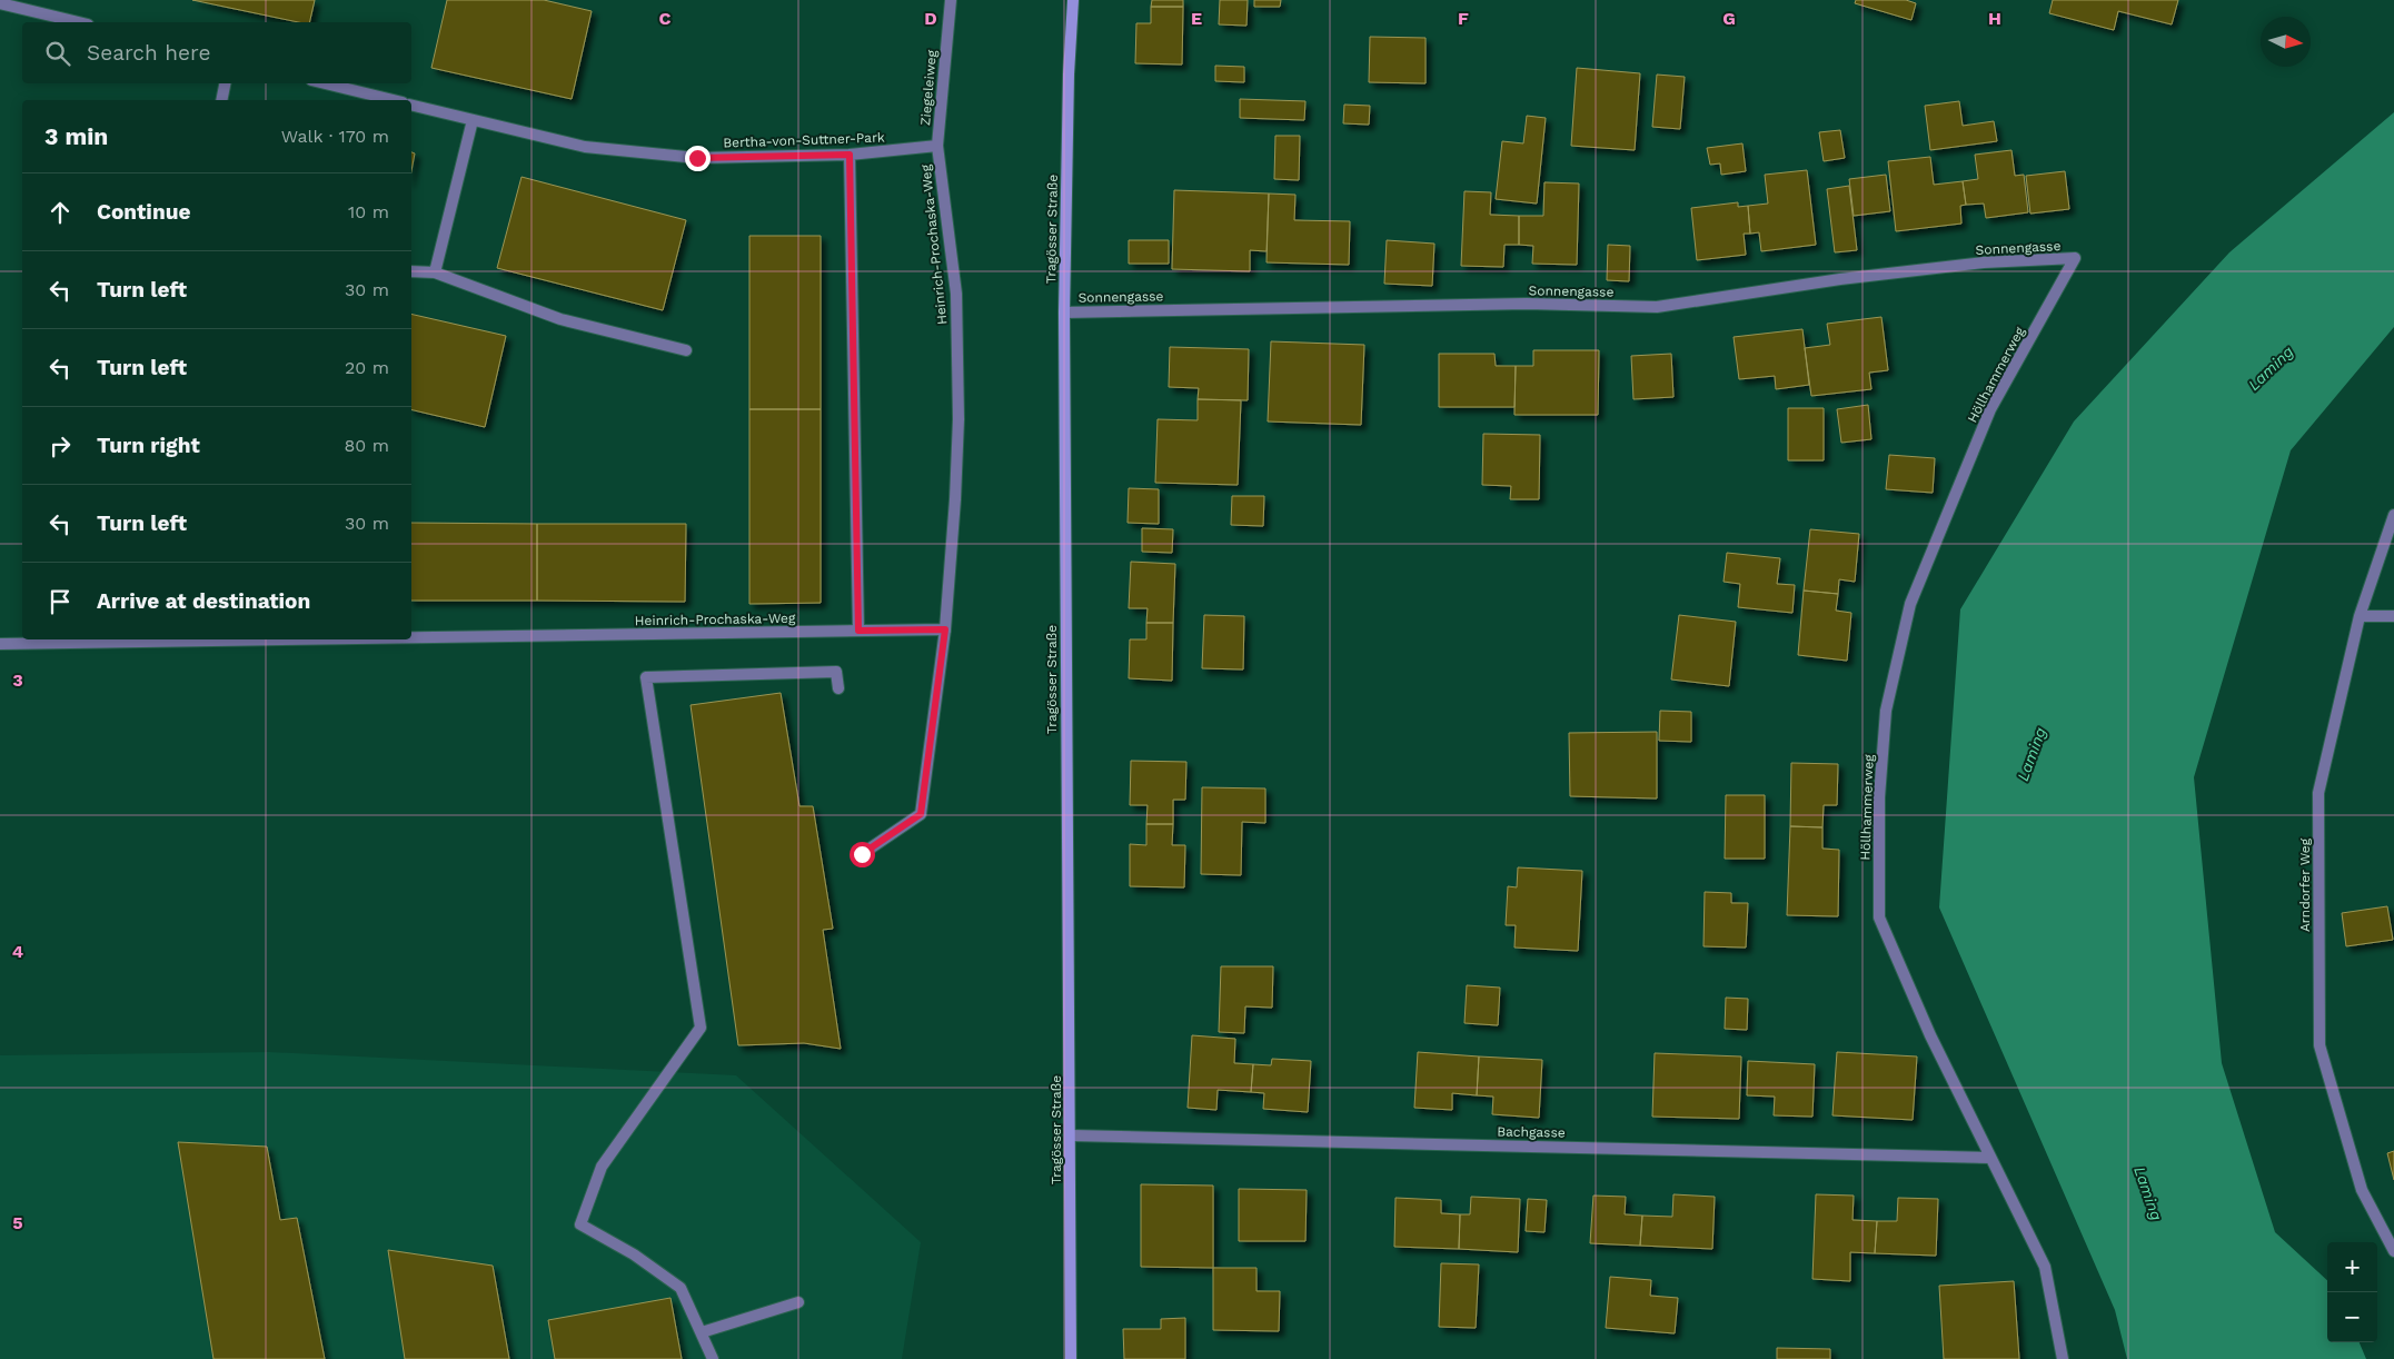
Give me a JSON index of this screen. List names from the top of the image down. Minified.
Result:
{"streets":{"main road":["Tragösser Straße"],"street":["Ziegeleiweg","Bertha-von-Suttner-Park","Heinrich-Prochaska-Weg","Sonnengasse","Höllhammerweg","Arndorfer Weg","Bachgasse"]},"crossings":[["Ziegeleiweg","Bertha-von-Suttner-Park"],["Ziegeleiweg","Heinrich-Prochaska-Weg"],["Bertha-von-Suttner-Park","Heinrich-Prochaska-Weg"],["Tragösser Straße","Sonnengasse"],["Tragösser Straße","Bachgasse"],["Sonnengasse","Höllhammerweg"],["Höllhammerweg","Bachgasse"]],"water":["Laming"],"north":"right","page":{"search":"Search here","heading":["3 min","Walk · 170 m"],"list":[["Continue","10 m"],["Turn left","30 m"],["Turn left","20 m"],["Turn right","80 m"],["Turn left","30 m"],"Arrive at destination"],"map_buttons":["+","−"]},"grid":{"columns":["C","D","E","F","G","H"],"rows":["3","4","5"]}}
